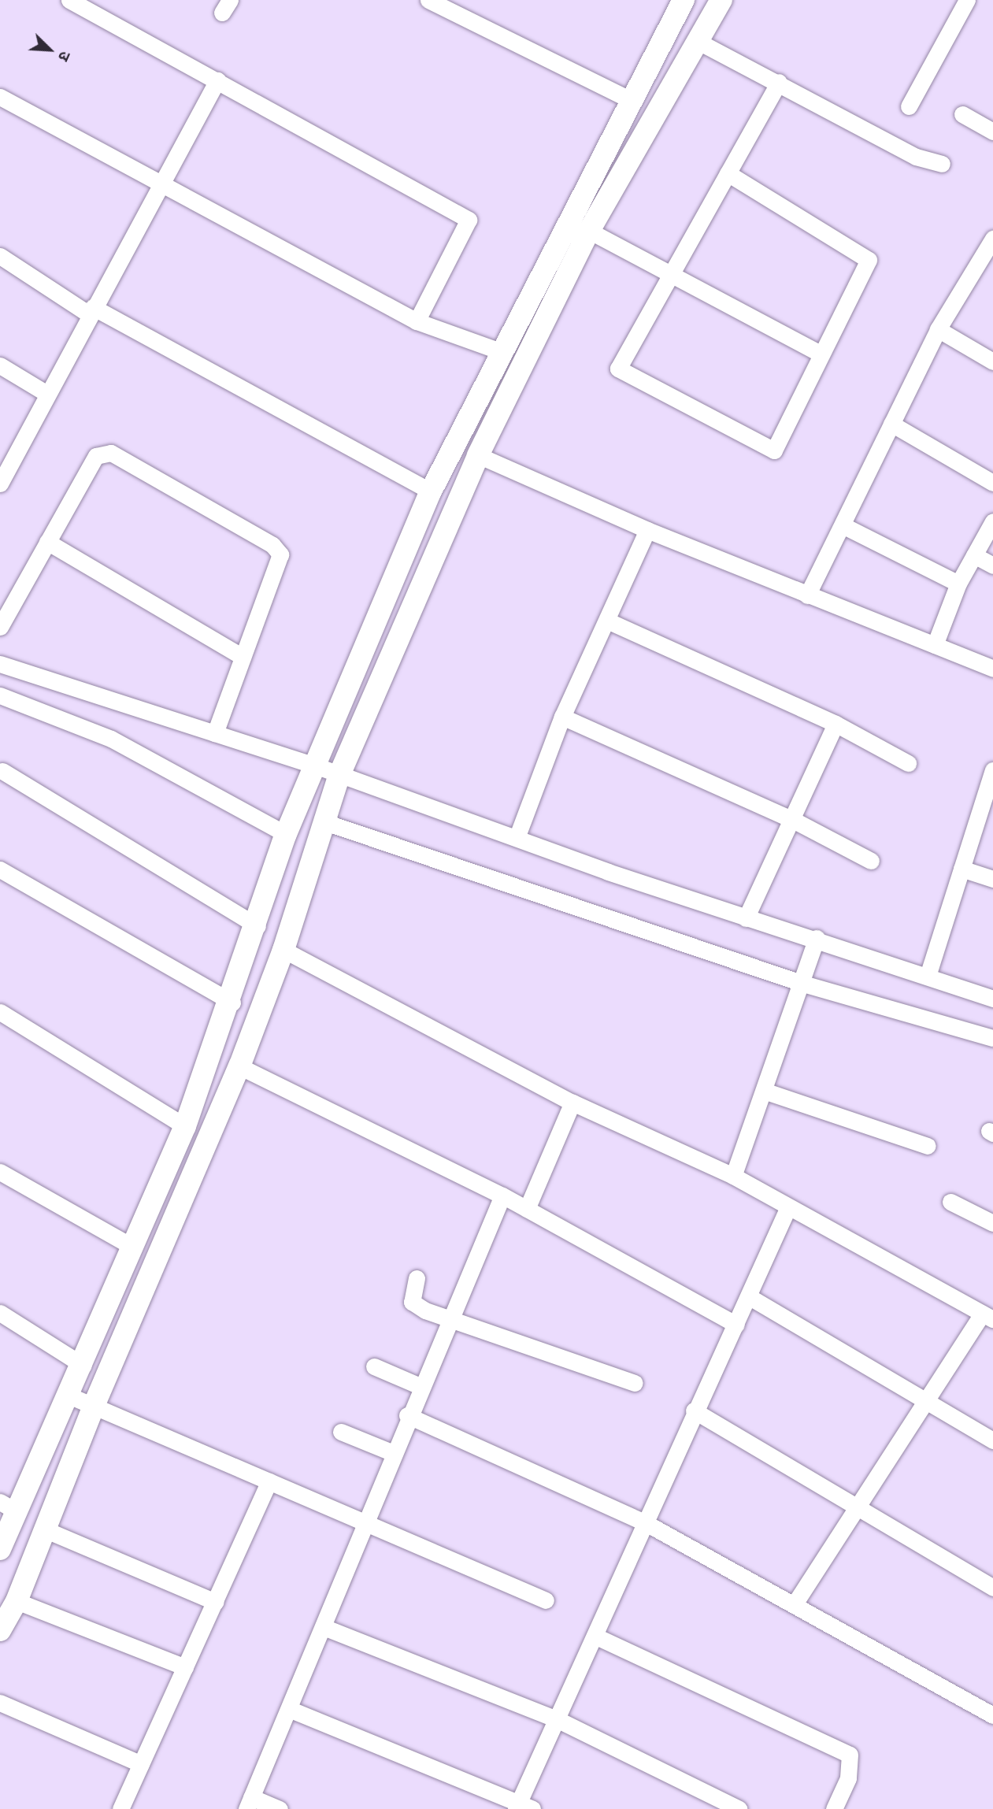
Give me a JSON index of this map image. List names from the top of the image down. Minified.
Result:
{"north":"bottom right"}
